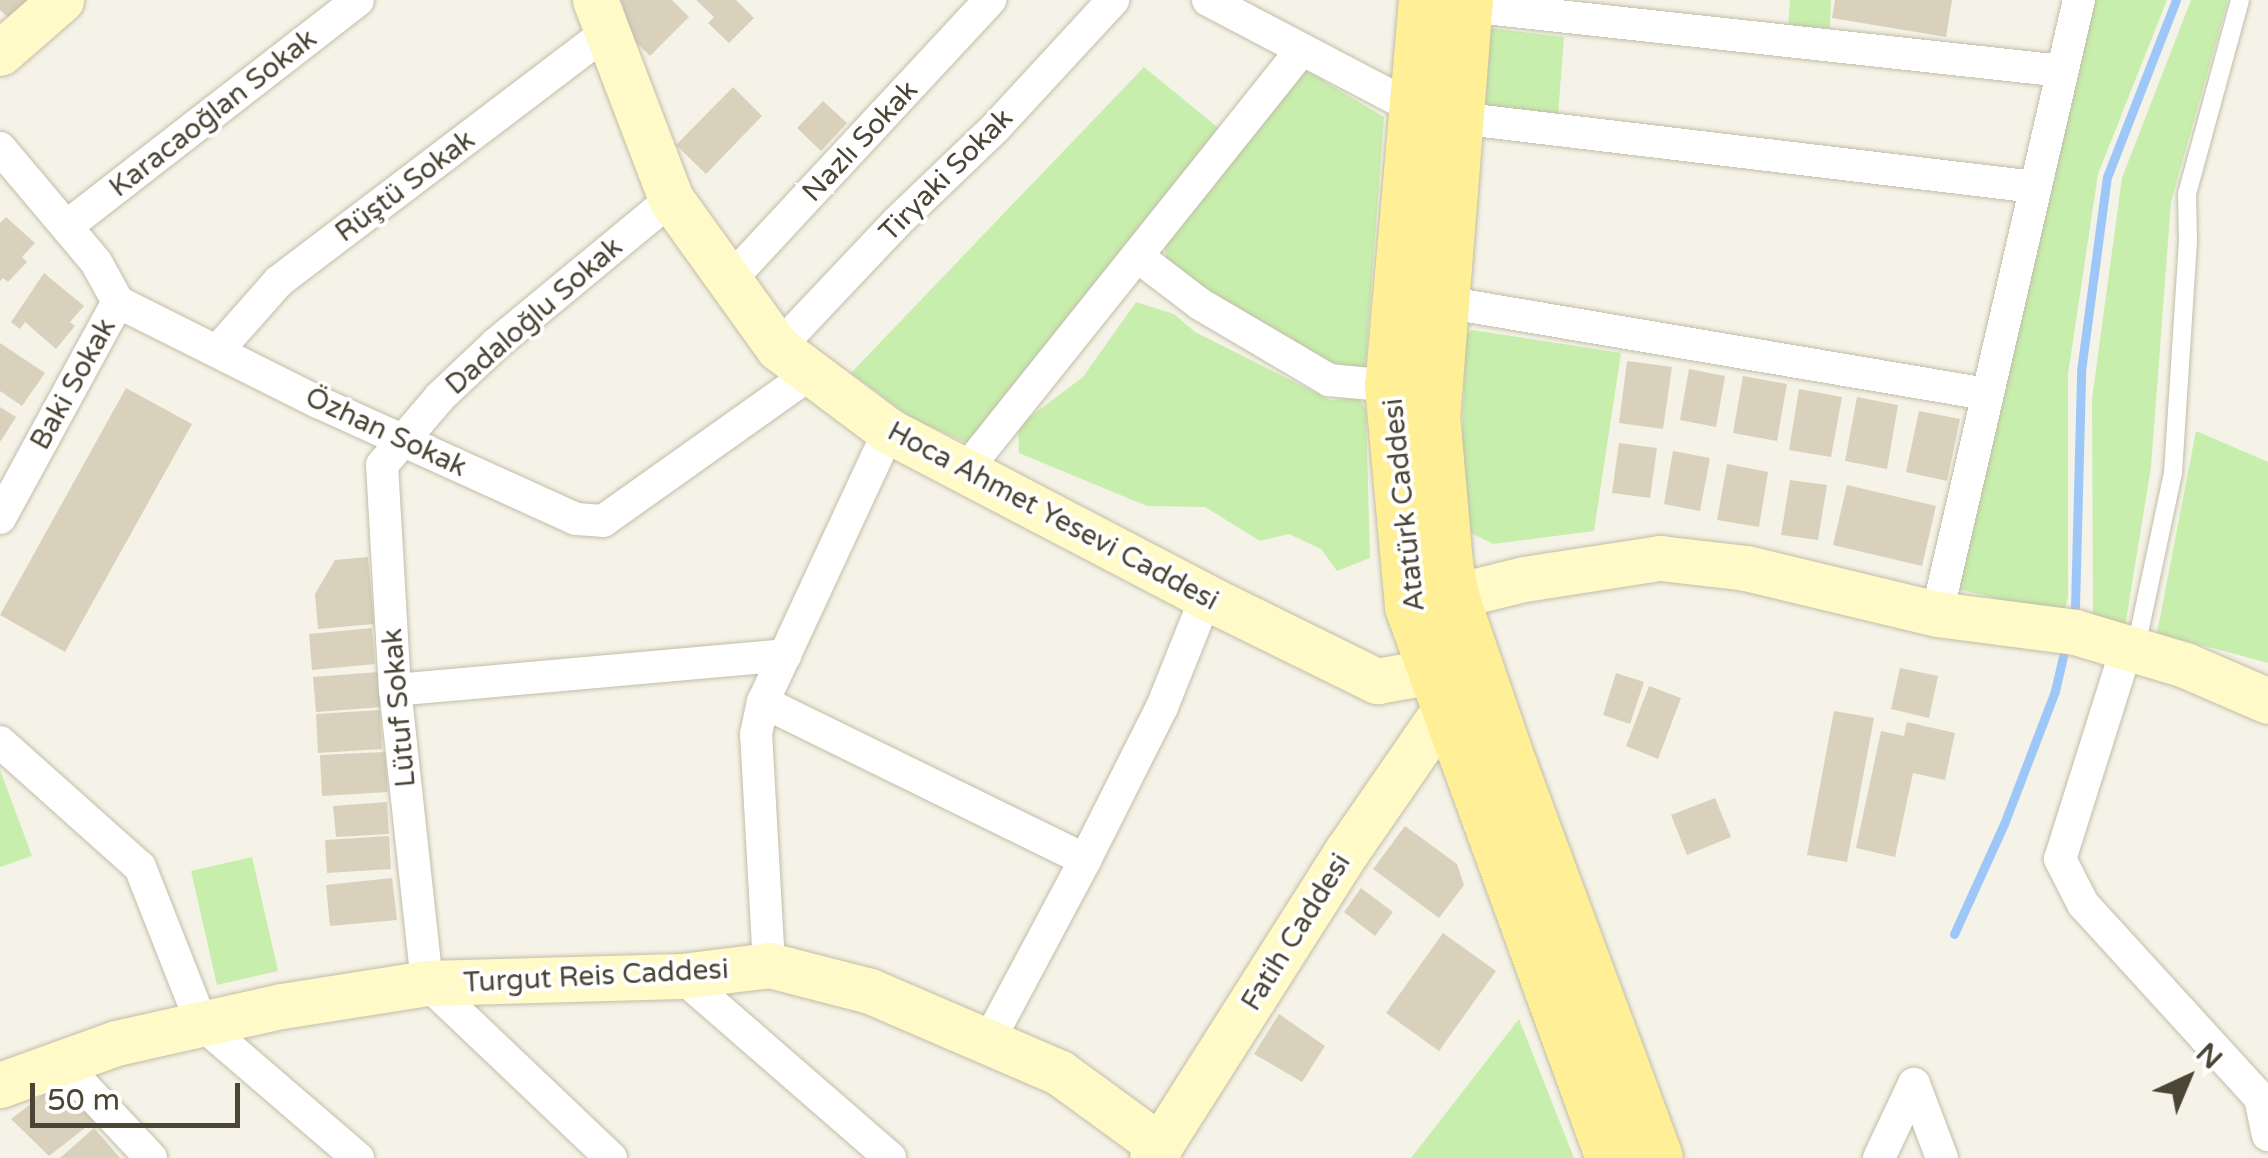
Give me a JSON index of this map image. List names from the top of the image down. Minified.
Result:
{"streets":{"main road":["Atatürk Caddesi"],"street":["Karacaoğlan Sokak","Nazlı Sokak","Tiryaki Sokak","Rüştü Sokak","Dadaloğlu Sokak","Baki Sokak","Özhan Sokak","Hoca Ahmet Yesevi Caddesi","Lütuf Sokak","Fatih Caddesi","Turgut Reis Caddesi"]},"crossings":[["Nazlı Sokak","Hoca Ahmet Yesevi Caddesi"],["Tiryaki Sokak","Özhan Sokak"],["Tiryaki Sokak","Hoca Ahmet Yesevi Caddesi"],["Rüştü Sokak","Özhan Sokak"],["Rüştü Sokak","Hoca Ahmet Yesevi Caddesi"],["Dadaloğlu Sokak","Özhan Sokak"],["Dadaloğlu Sokak","Hoca Ahmet Yesevi Caddesi"],["Dadaloğlu Sokak","Lütuf Sokak"],["Baki Sokak","Özhan Sokak"],["Özhan Sokak","Hoca Ahmet Yesevi Caddesi"],["Özhan Sokak","Lütuf Sokak"],["Atatürk Caddesi","Hoca Ahmet Yesevi Caddesi"],["Atatürk Caddesi","Fatih Caddesi"],["Hoca Ahmet Yesevi Caddesi","Fatih Caddesi"],["Lütuf Sokak","Turgut Reis Caddesi"],["Fatih Caddesi","Turgut Reis Caddesi"]],"scale_bar":"50 m","north":"top right"}
